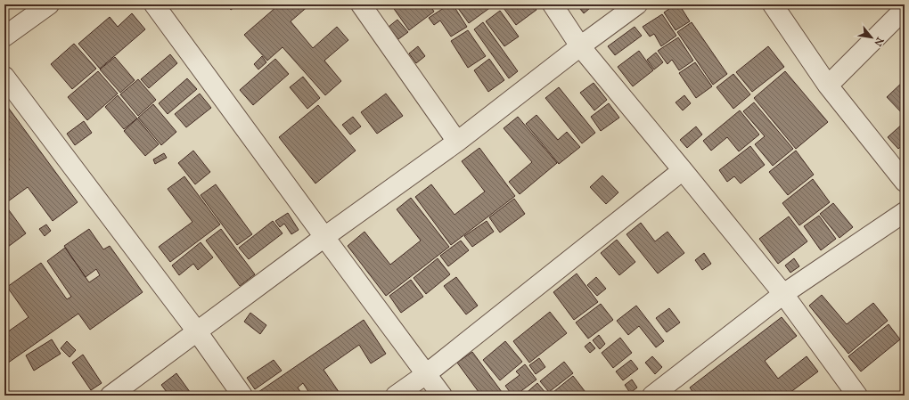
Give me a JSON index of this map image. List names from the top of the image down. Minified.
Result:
{"north":"bottom right"}
